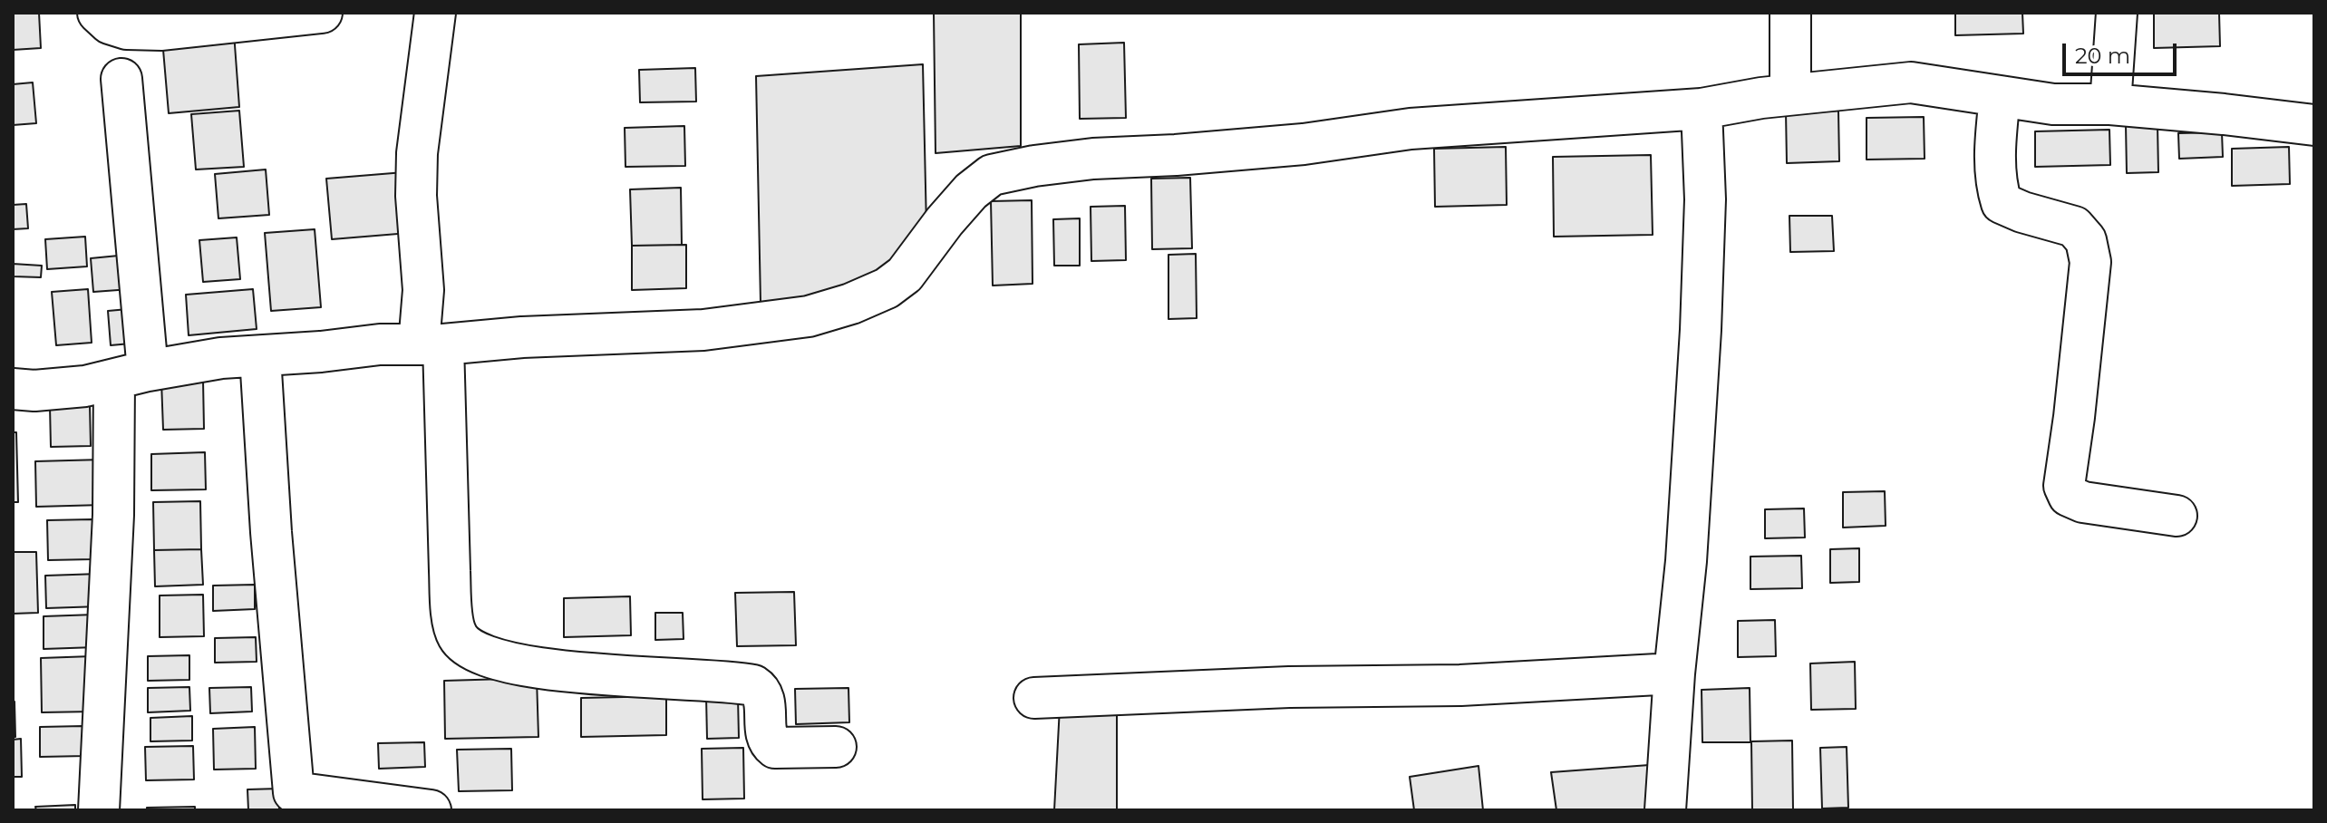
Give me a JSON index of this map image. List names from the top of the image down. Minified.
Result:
{"scale_bar":"20 m"}
